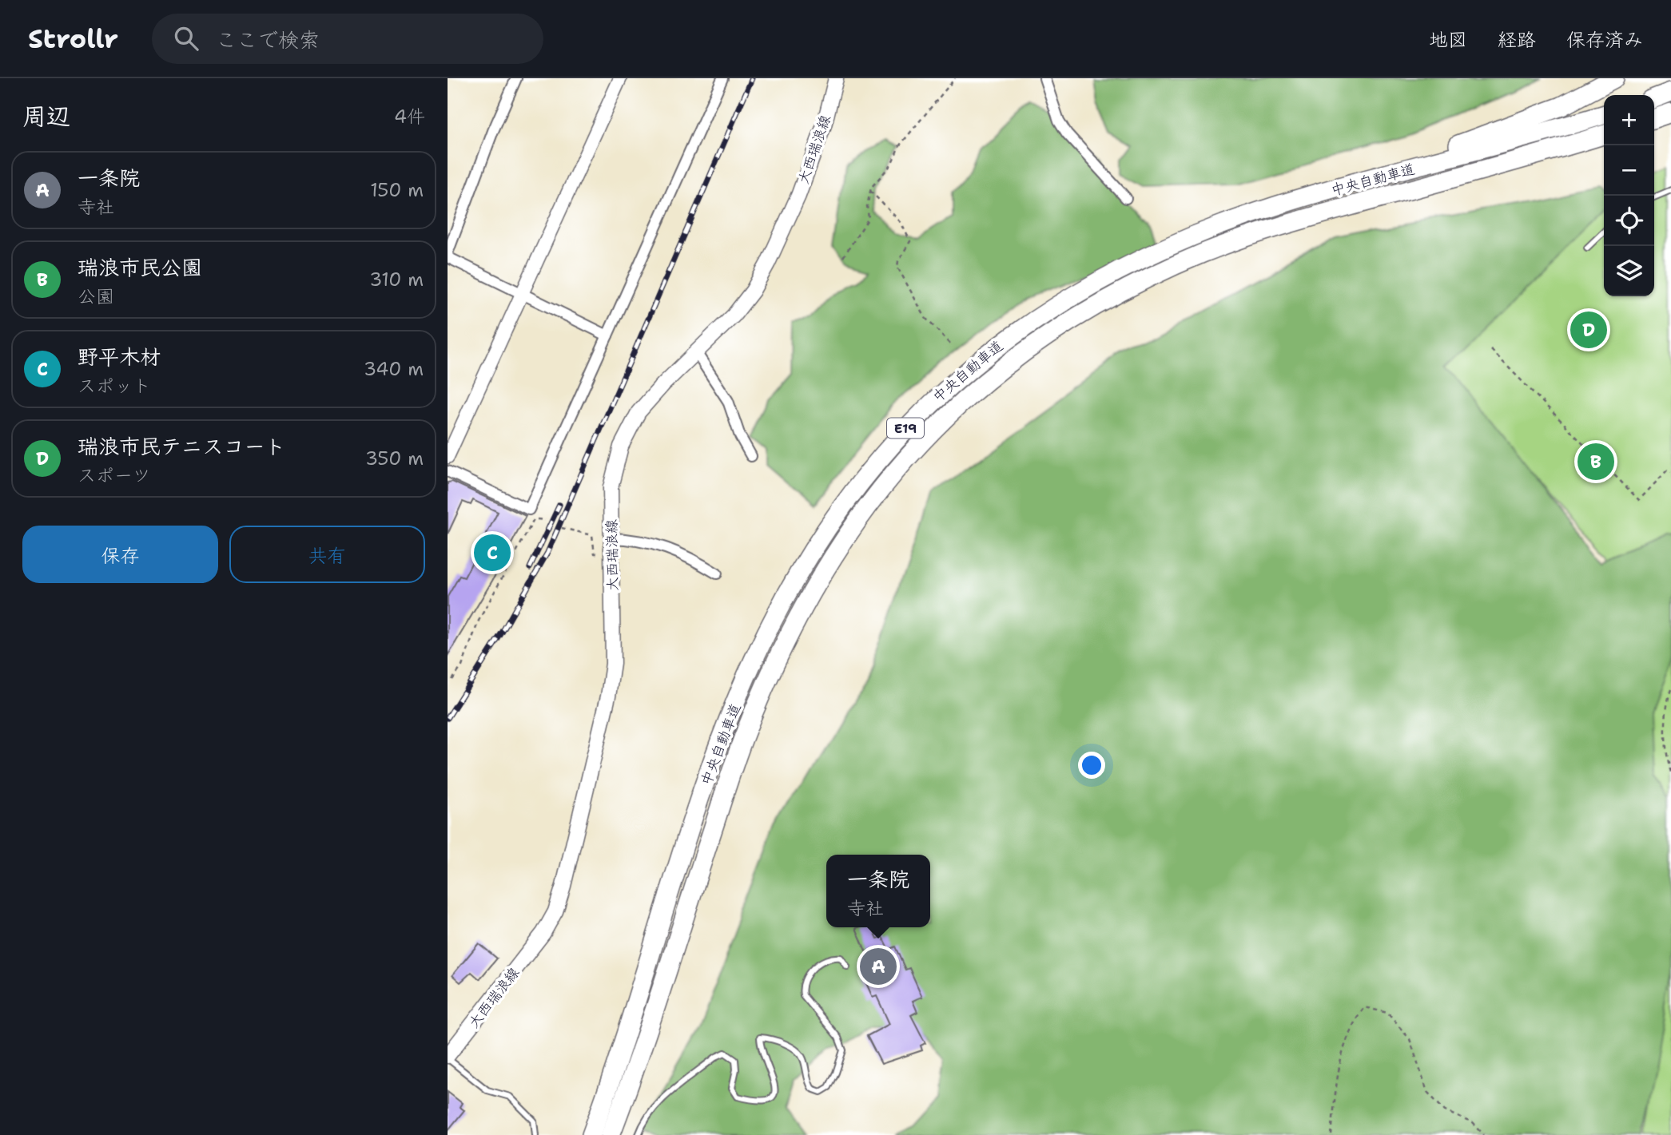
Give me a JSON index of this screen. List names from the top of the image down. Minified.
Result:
{"streets":{"highway":["中央自動車道","E19"],"main road":["大西瑞浪線"]},"page":{"header":"Strollr","search":"ここで検索","nav":["地図","経路","保存済み"],"heading":["周辺","4件"],"map_buttons":["+","−"],"list":[{"mark":"A","name":"一条院","note":"寺社","value":"150 m"},{"mark":"B","name":"瑞浪市民公園","note":"公園","value":"310 m"},{"mark":"C","name":"野平木材","note":"スポット","value":"340 m"},{"mark":"D","name":"瑞浪市民テニスコート","note":"スポーツ","value":"350 m"}],"pins":["D","B","C","A"],"buttons":["保存","共有"],"popup":["一条院","寺社"]}}
